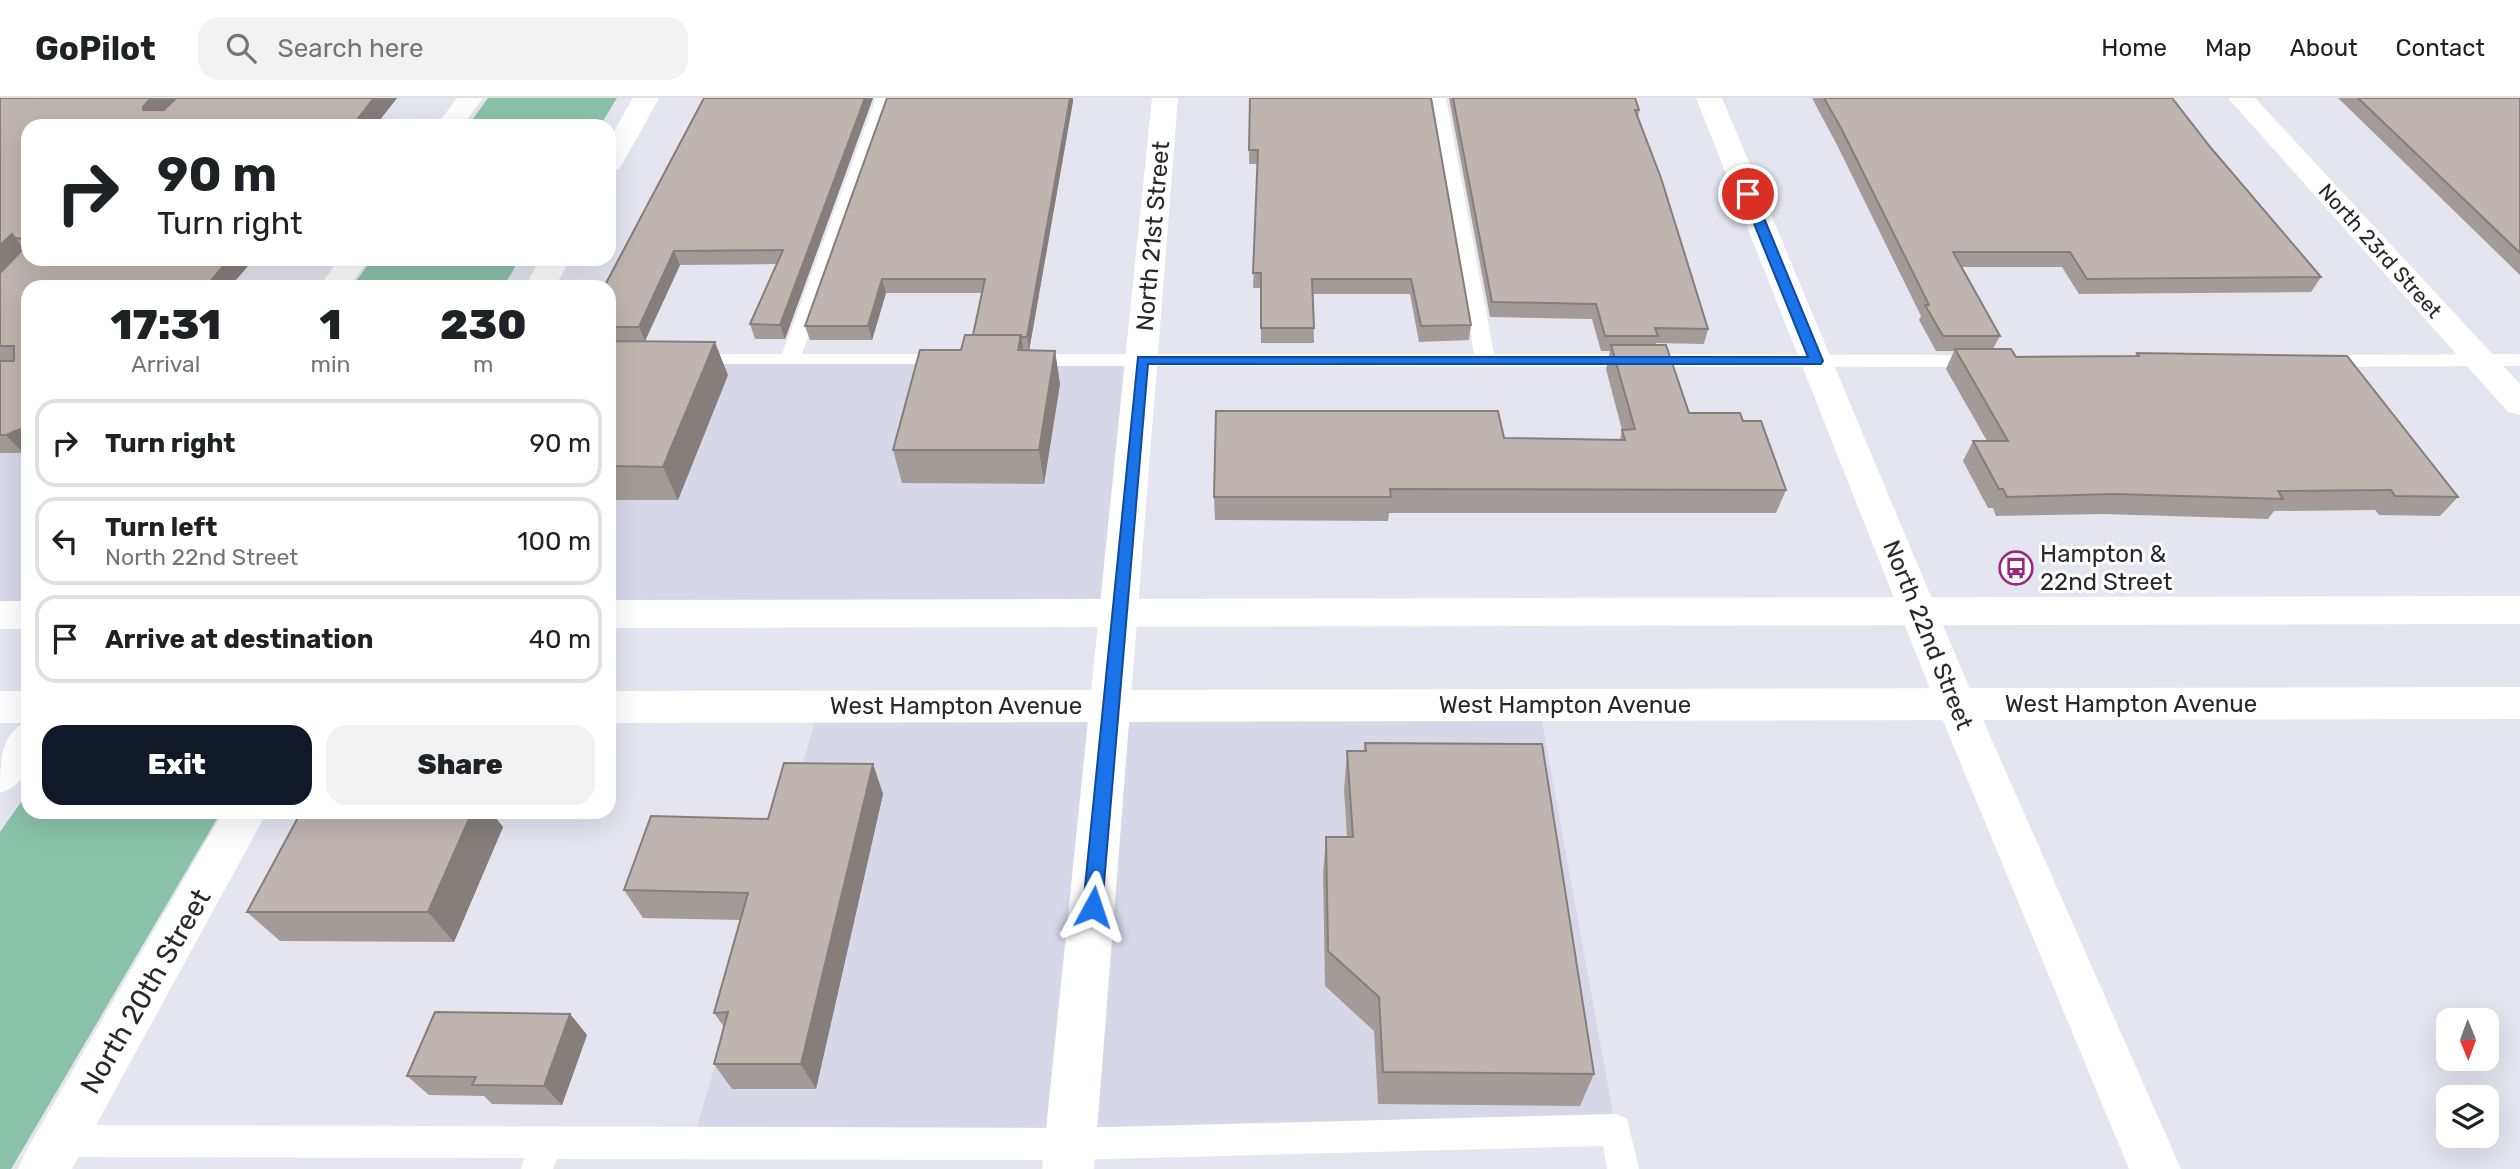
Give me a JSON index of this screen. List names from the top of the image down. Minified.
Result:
{"streets":{"street":["North 21st Street","North 23rd Street","North 22nd Street","West Hampton Avenue","North 20th Street"]},"crossings":[["North 21st Street","West Hampton Avenue"],["North 22nd Street","West Hampton Avenue"]],"places":{"bus stop":["Hampton & 22nd Street"]},"north":"bottom","page":{"header":"GoPilot","search":"Search here","nav":["Home","Map","About","Contact"],"turn":["90 m","Turn right"],"eta":["17:31","Arrival","1","min","230","m"],"list":[{"name":"Turn right","value":"90 m"},{"name":"Turn left","note":"North 22nd Street","value":"100 m"},{"name":"Arrive at destination","value":"40 m"}],"buttons":["Exit","Share"]}}
